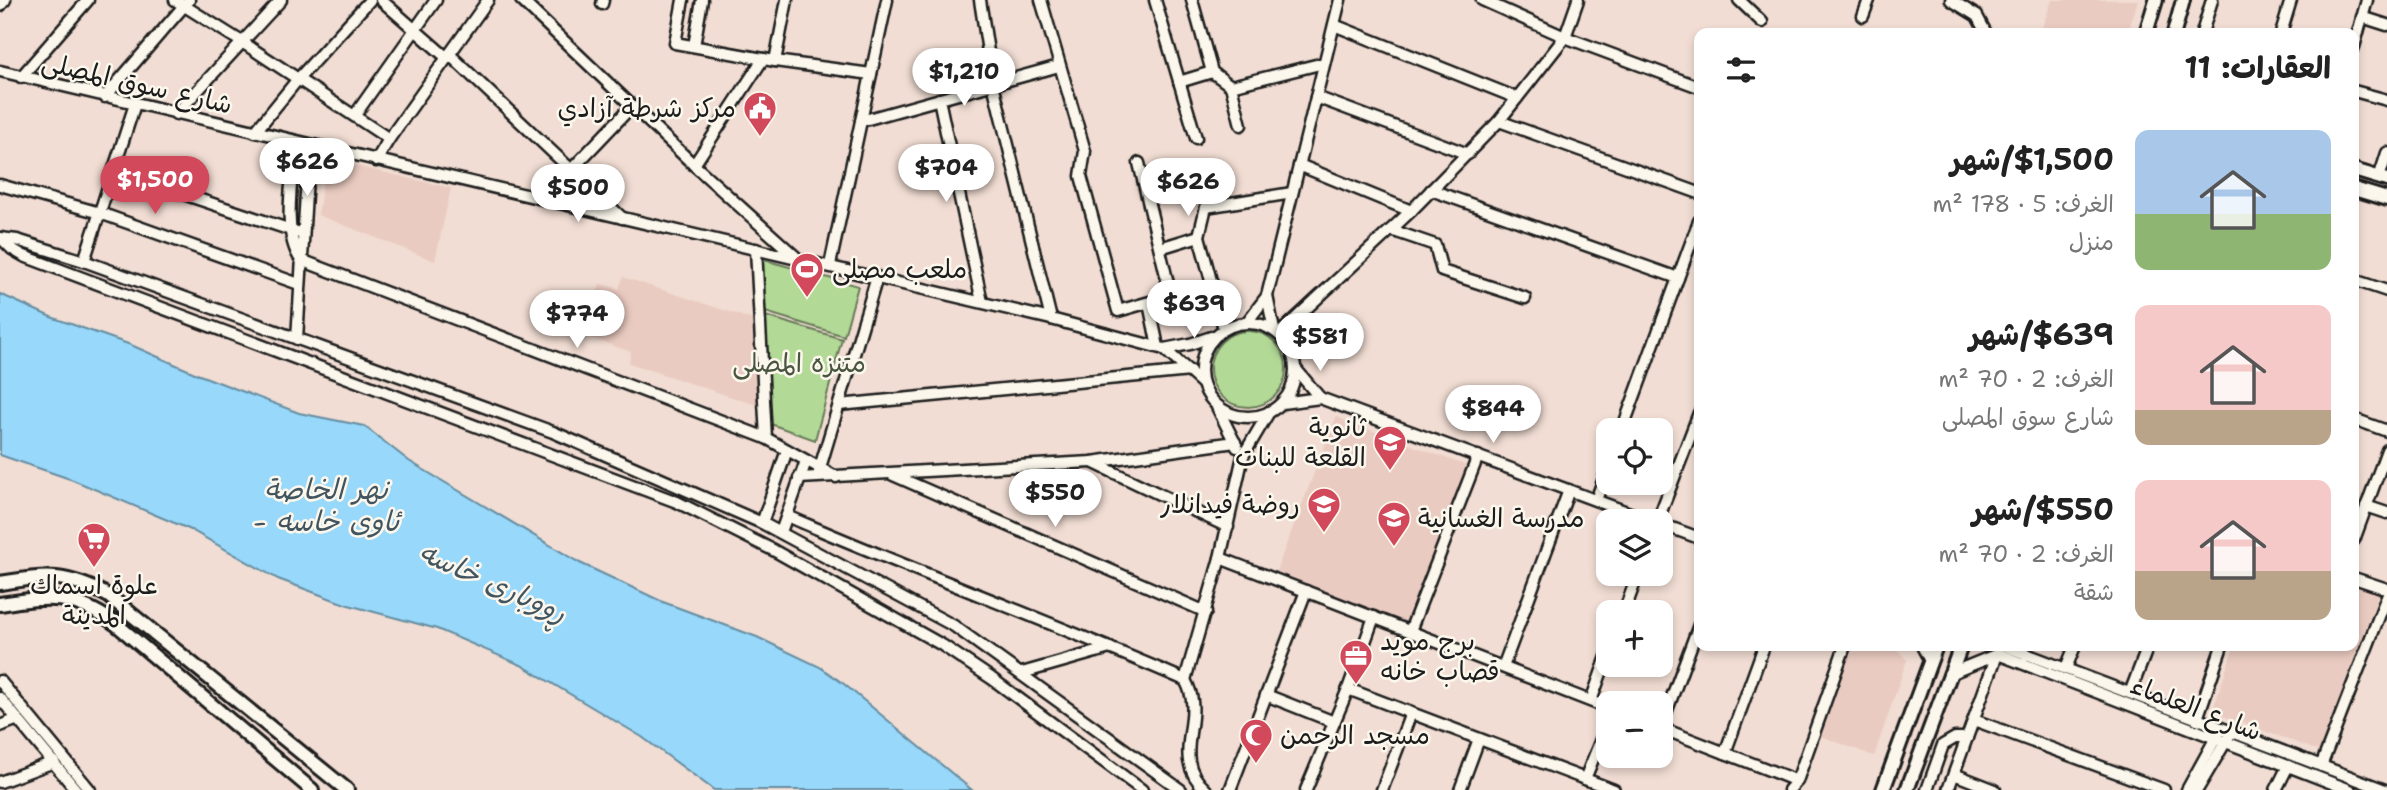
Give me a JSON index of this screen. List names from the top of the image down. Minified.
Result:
{"streets":{"street":["شارع سوق المصلى","شارع العلماء"]},"water":["نهر الخاصة - ئاوی خاسە","ڕووباری خاسە"],"parks":["متنزه المصلى"],"places":{"public building":["مركز شرطة آزادي"],"sports":["ملعب مصلى"],"school or university":["ثانوية القلعة للبنات","روضة فيدانلار","مدرسة الغسانية"],"supermarket":["علوة اسماك المدينة"],"office":["برج مويد قصاب خانه"],"mosque":["مسجد الرحمن"]},"page":{"heading":"العقارات: 11","price":["$1,210","$626","$704","$1,500","$626","$500","$639","$774","$581","$844","$550"],"list":[{"name":"$1,500/شهر","note":"الغرف: 5 · 178 m² · منزل"},{"name":"$639/شهر","note":"الغرف: 2 · 70 m² · شارع سوق المصلى"},{"name":"$550/شهر","note":"الغرف: 2 · 70 m² · شقة"}],"map_buttons":["+","−"]}}
